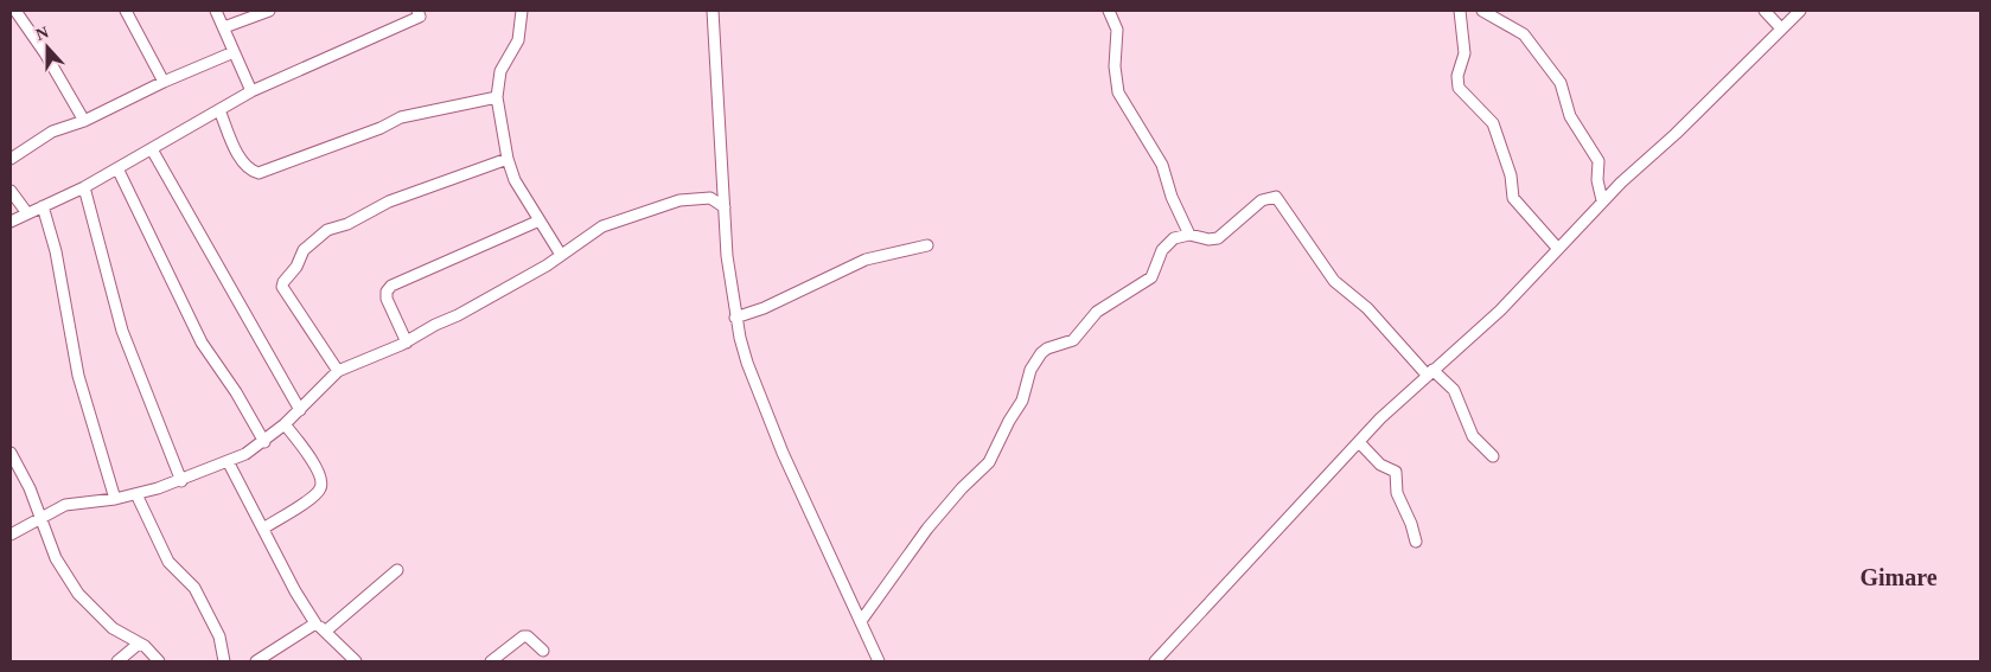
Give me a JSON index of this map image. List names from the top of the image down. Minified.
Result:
{"districts":["Gimare"],"north":"top"}
